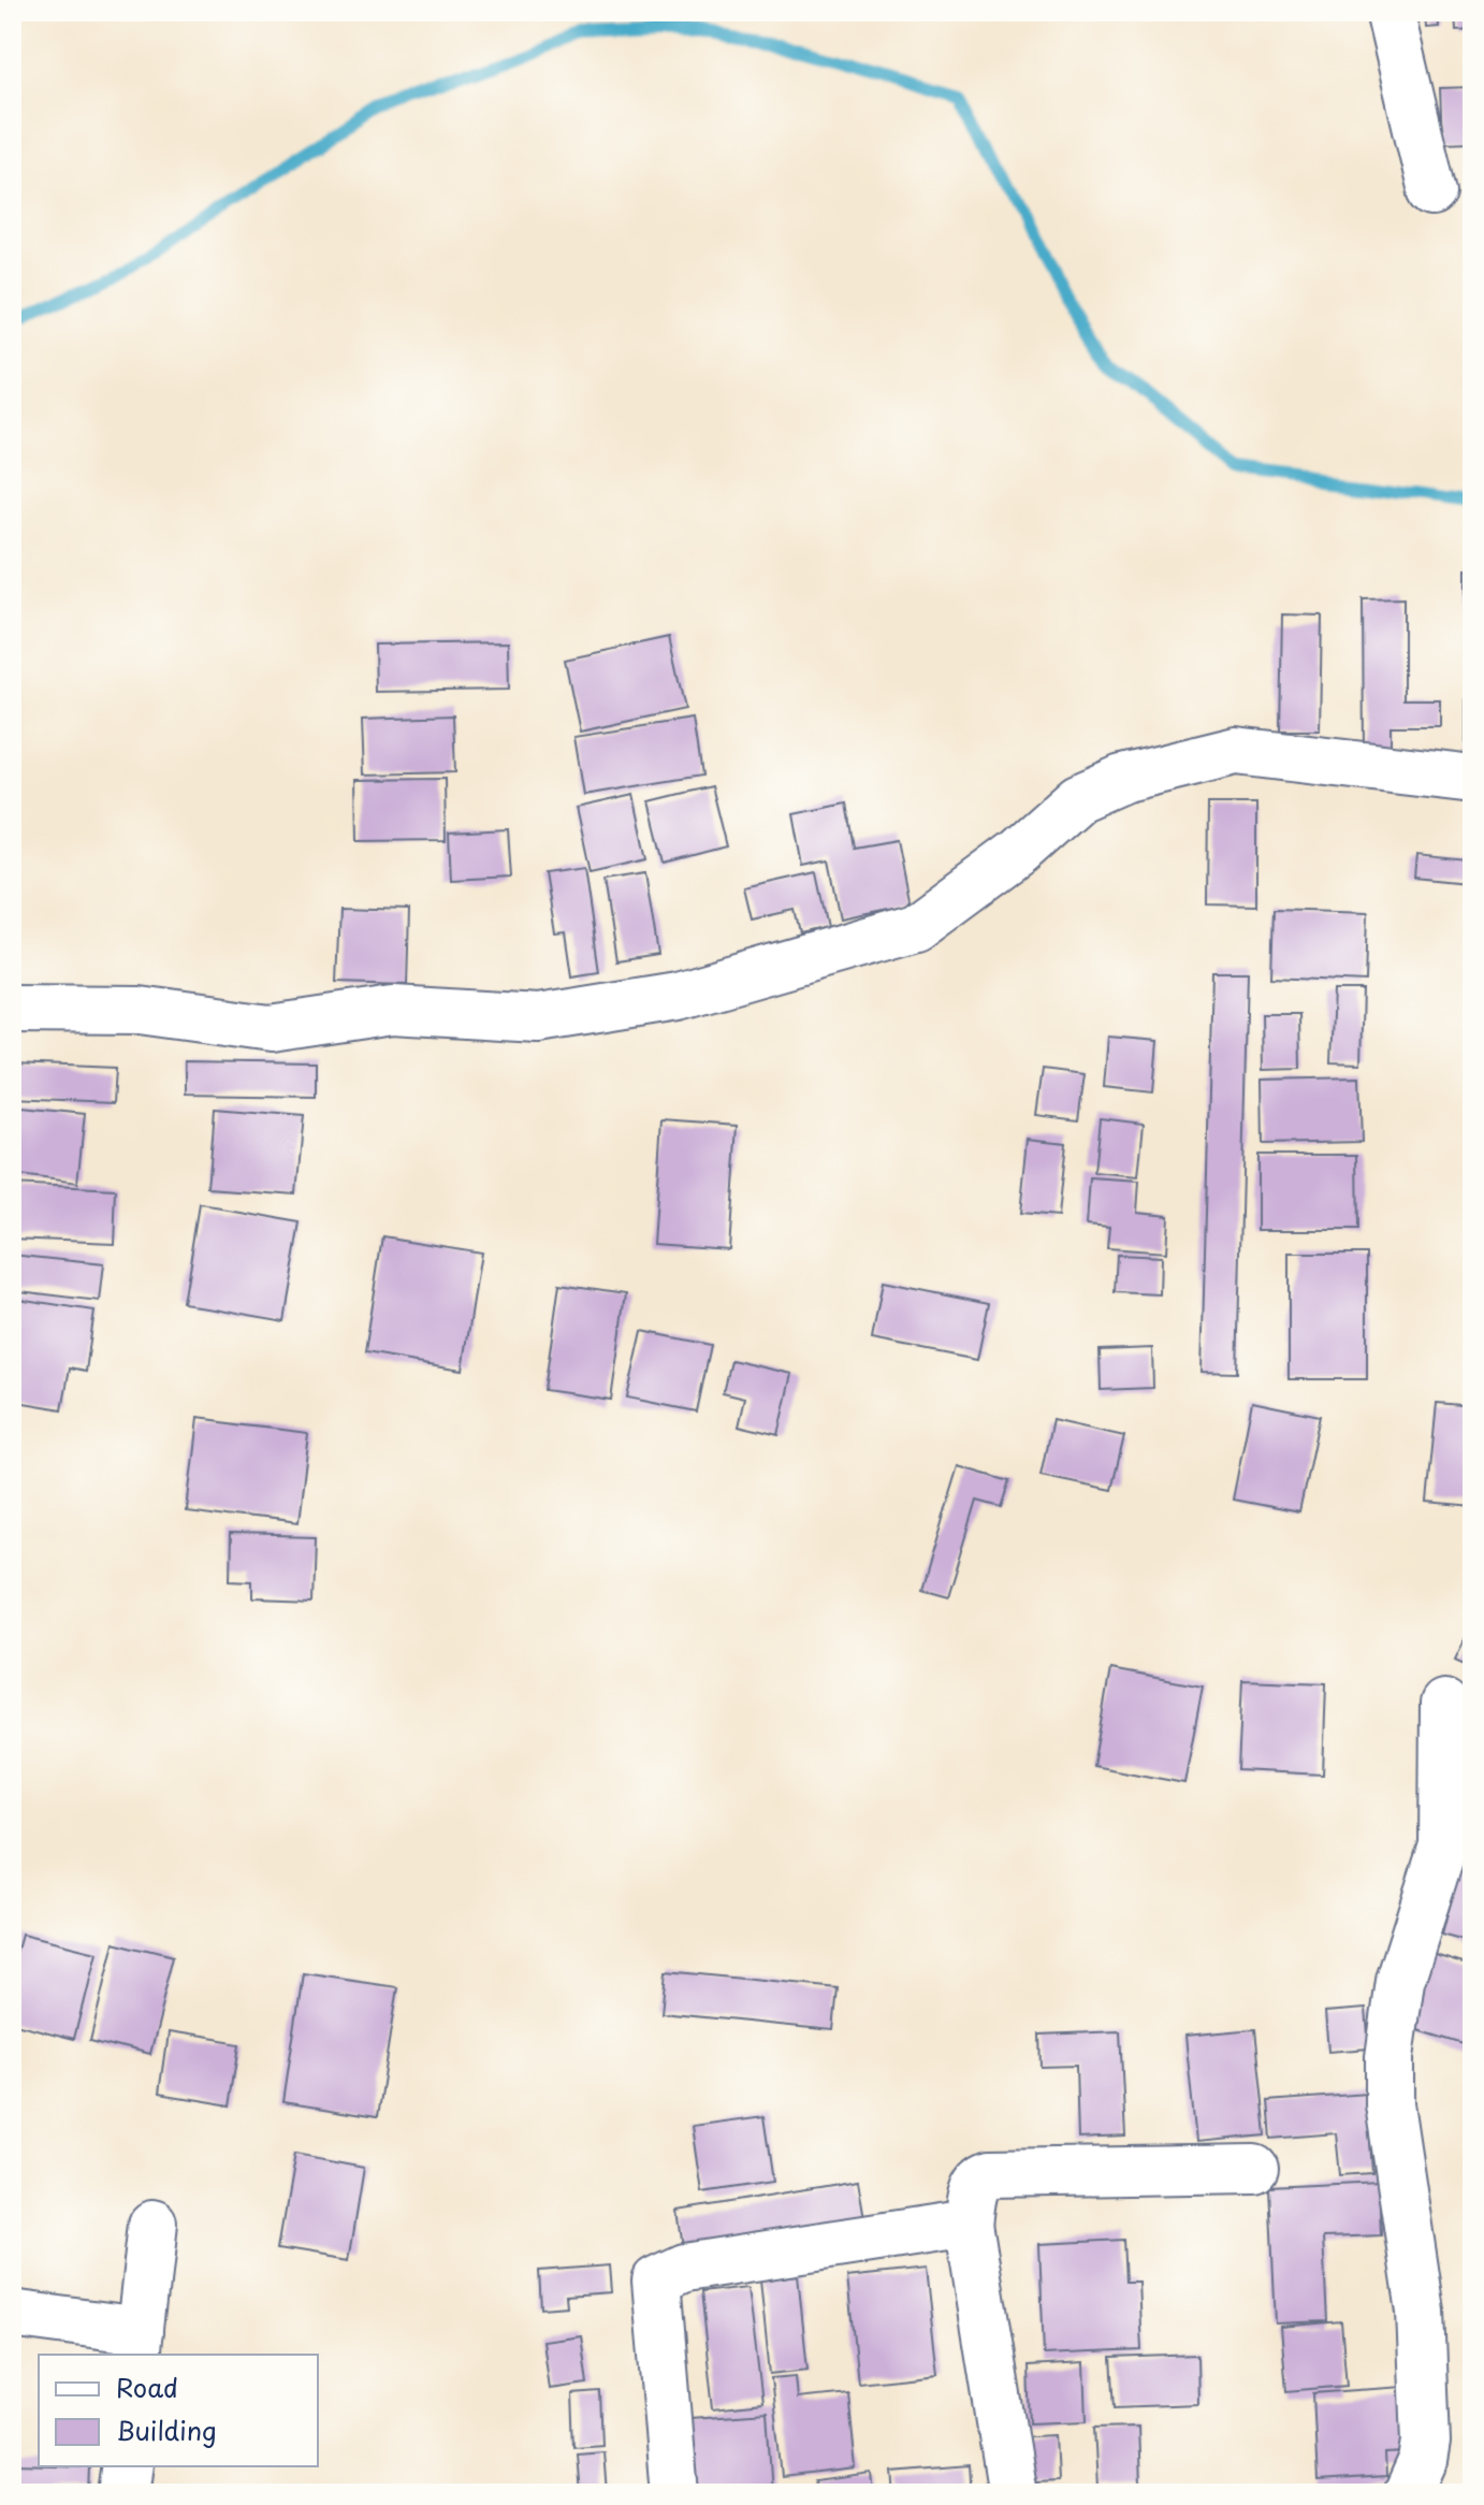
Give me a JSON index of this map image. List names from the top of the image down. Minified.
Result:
{"legend":["Road","Building"]}
